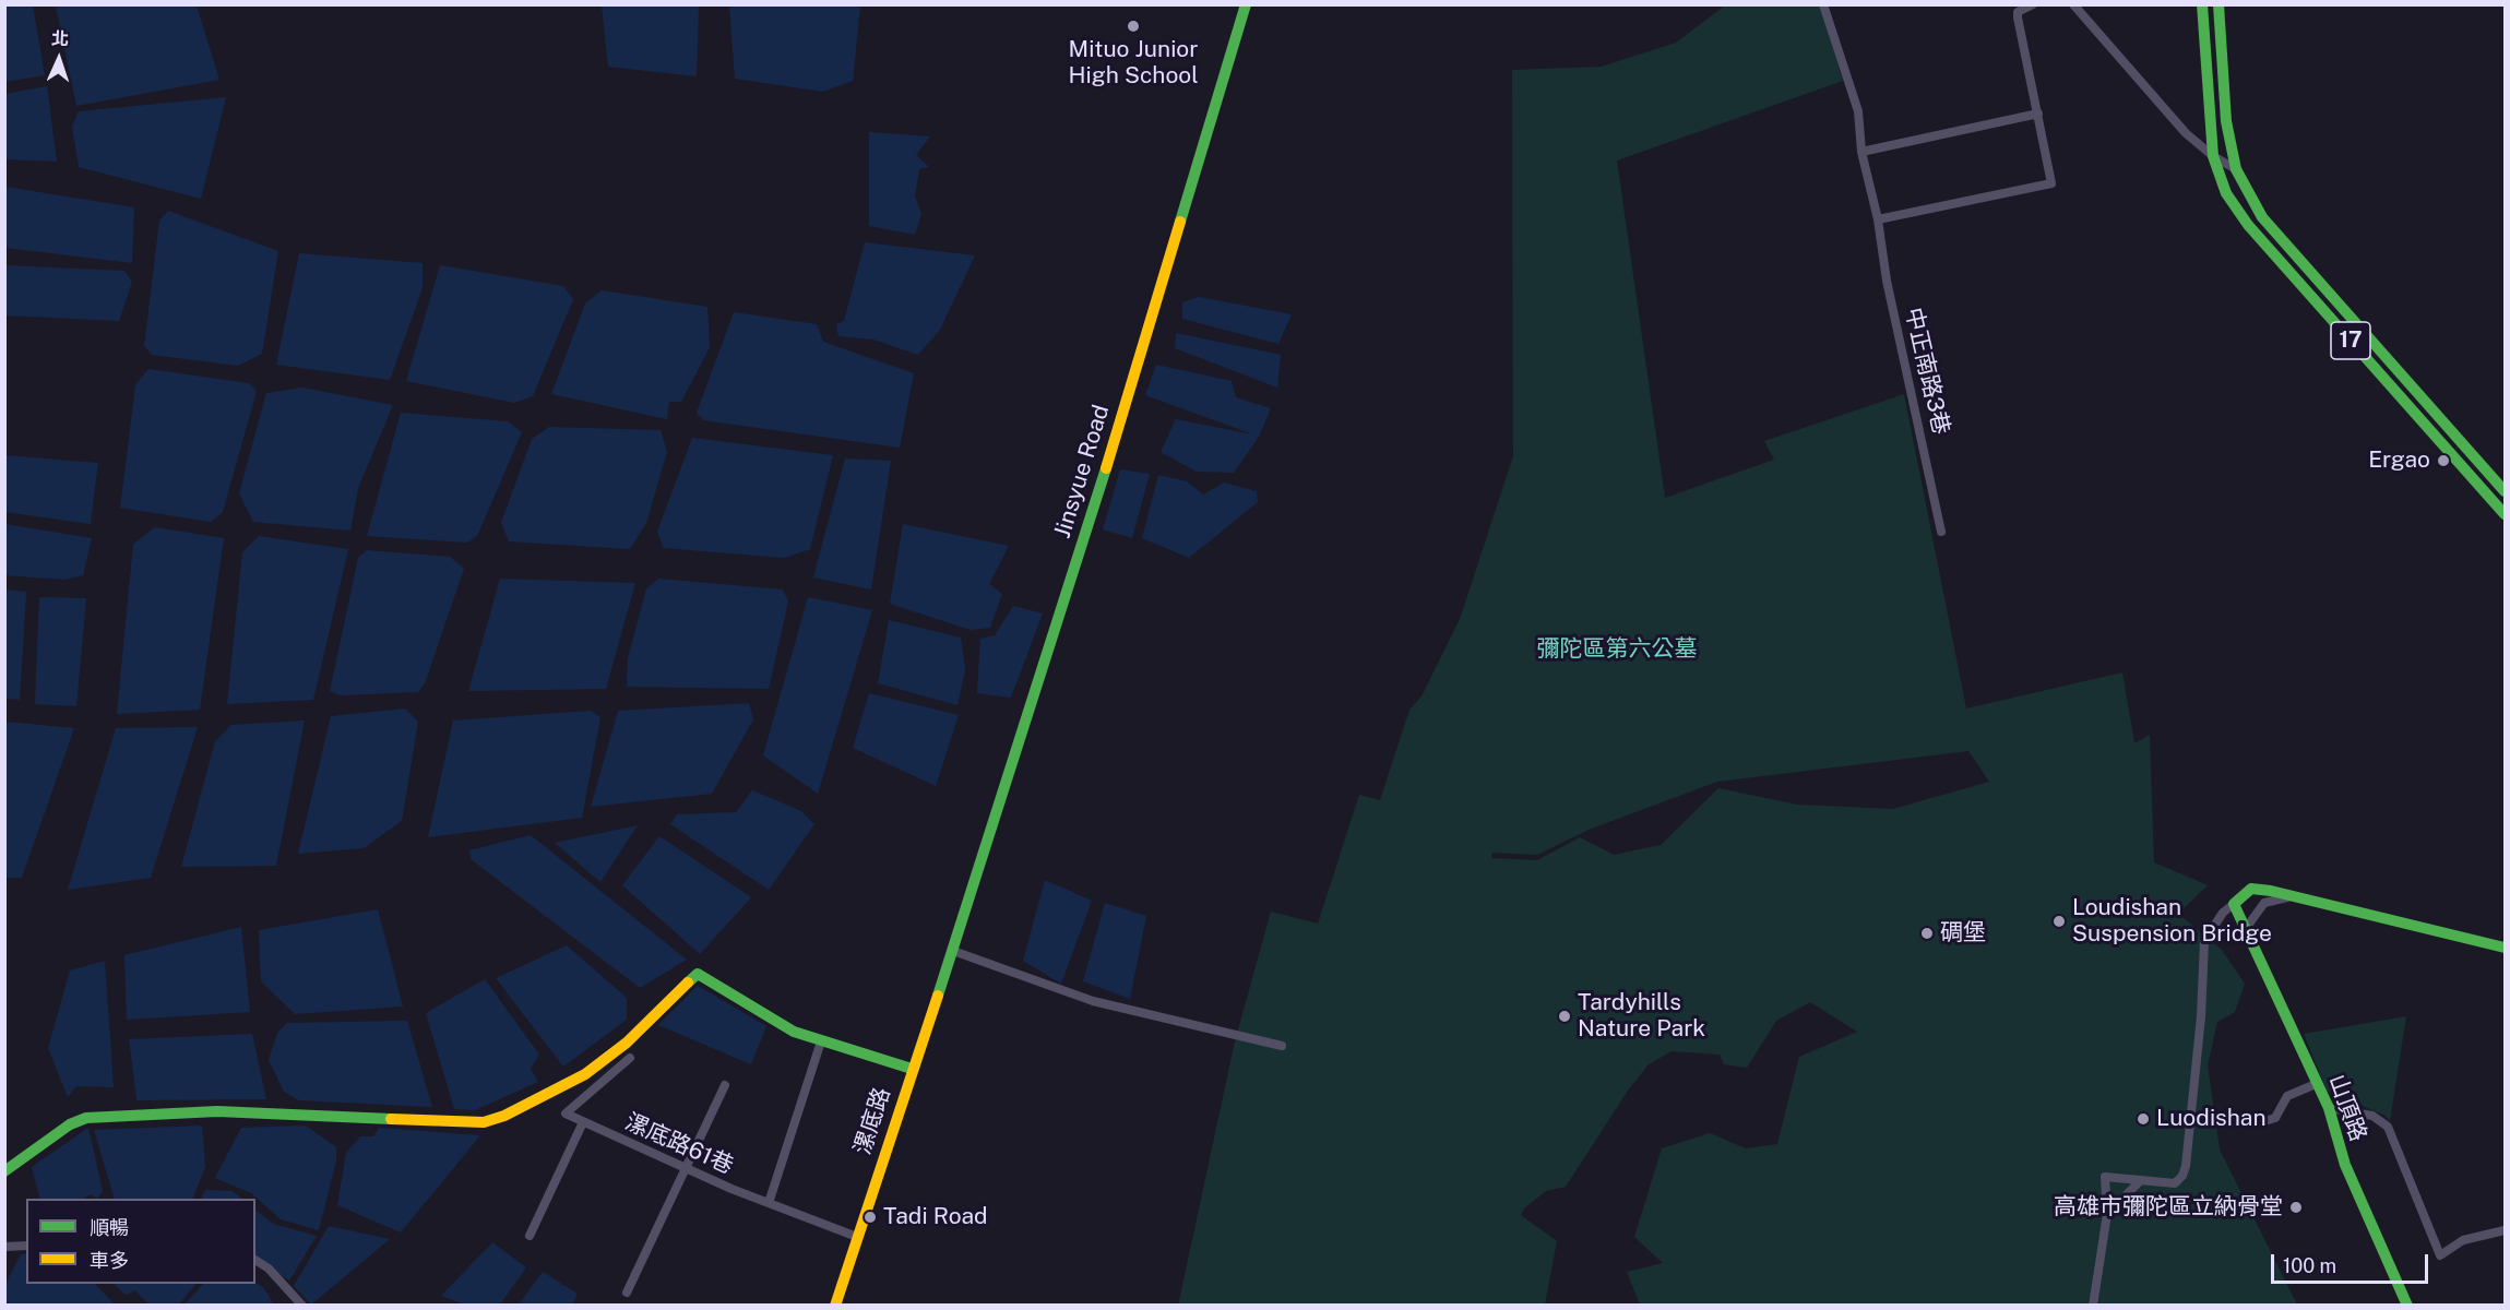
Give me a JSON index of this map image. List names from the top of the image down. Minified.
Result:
{"streets":{"street":["17","中正南路3巷","Jinsyue Road","山頂路","漯底路","漯底路61巷"]},"crossings":[["Jinsyue Road","漯底路"],["漯底路","漯底路61巷"]],"parks":["彌陀區第六公墓"],"places":["Mituo Junior High School","Ergao","Loudishan Suspension Bridge","碉堡","Tardyhills Nature Park","Luodishan","高雄市彌陀區立納骨堂","Tadi Road"],"legend":["順暢","車多"],"scale_bar":"100 m","north":"top"}
